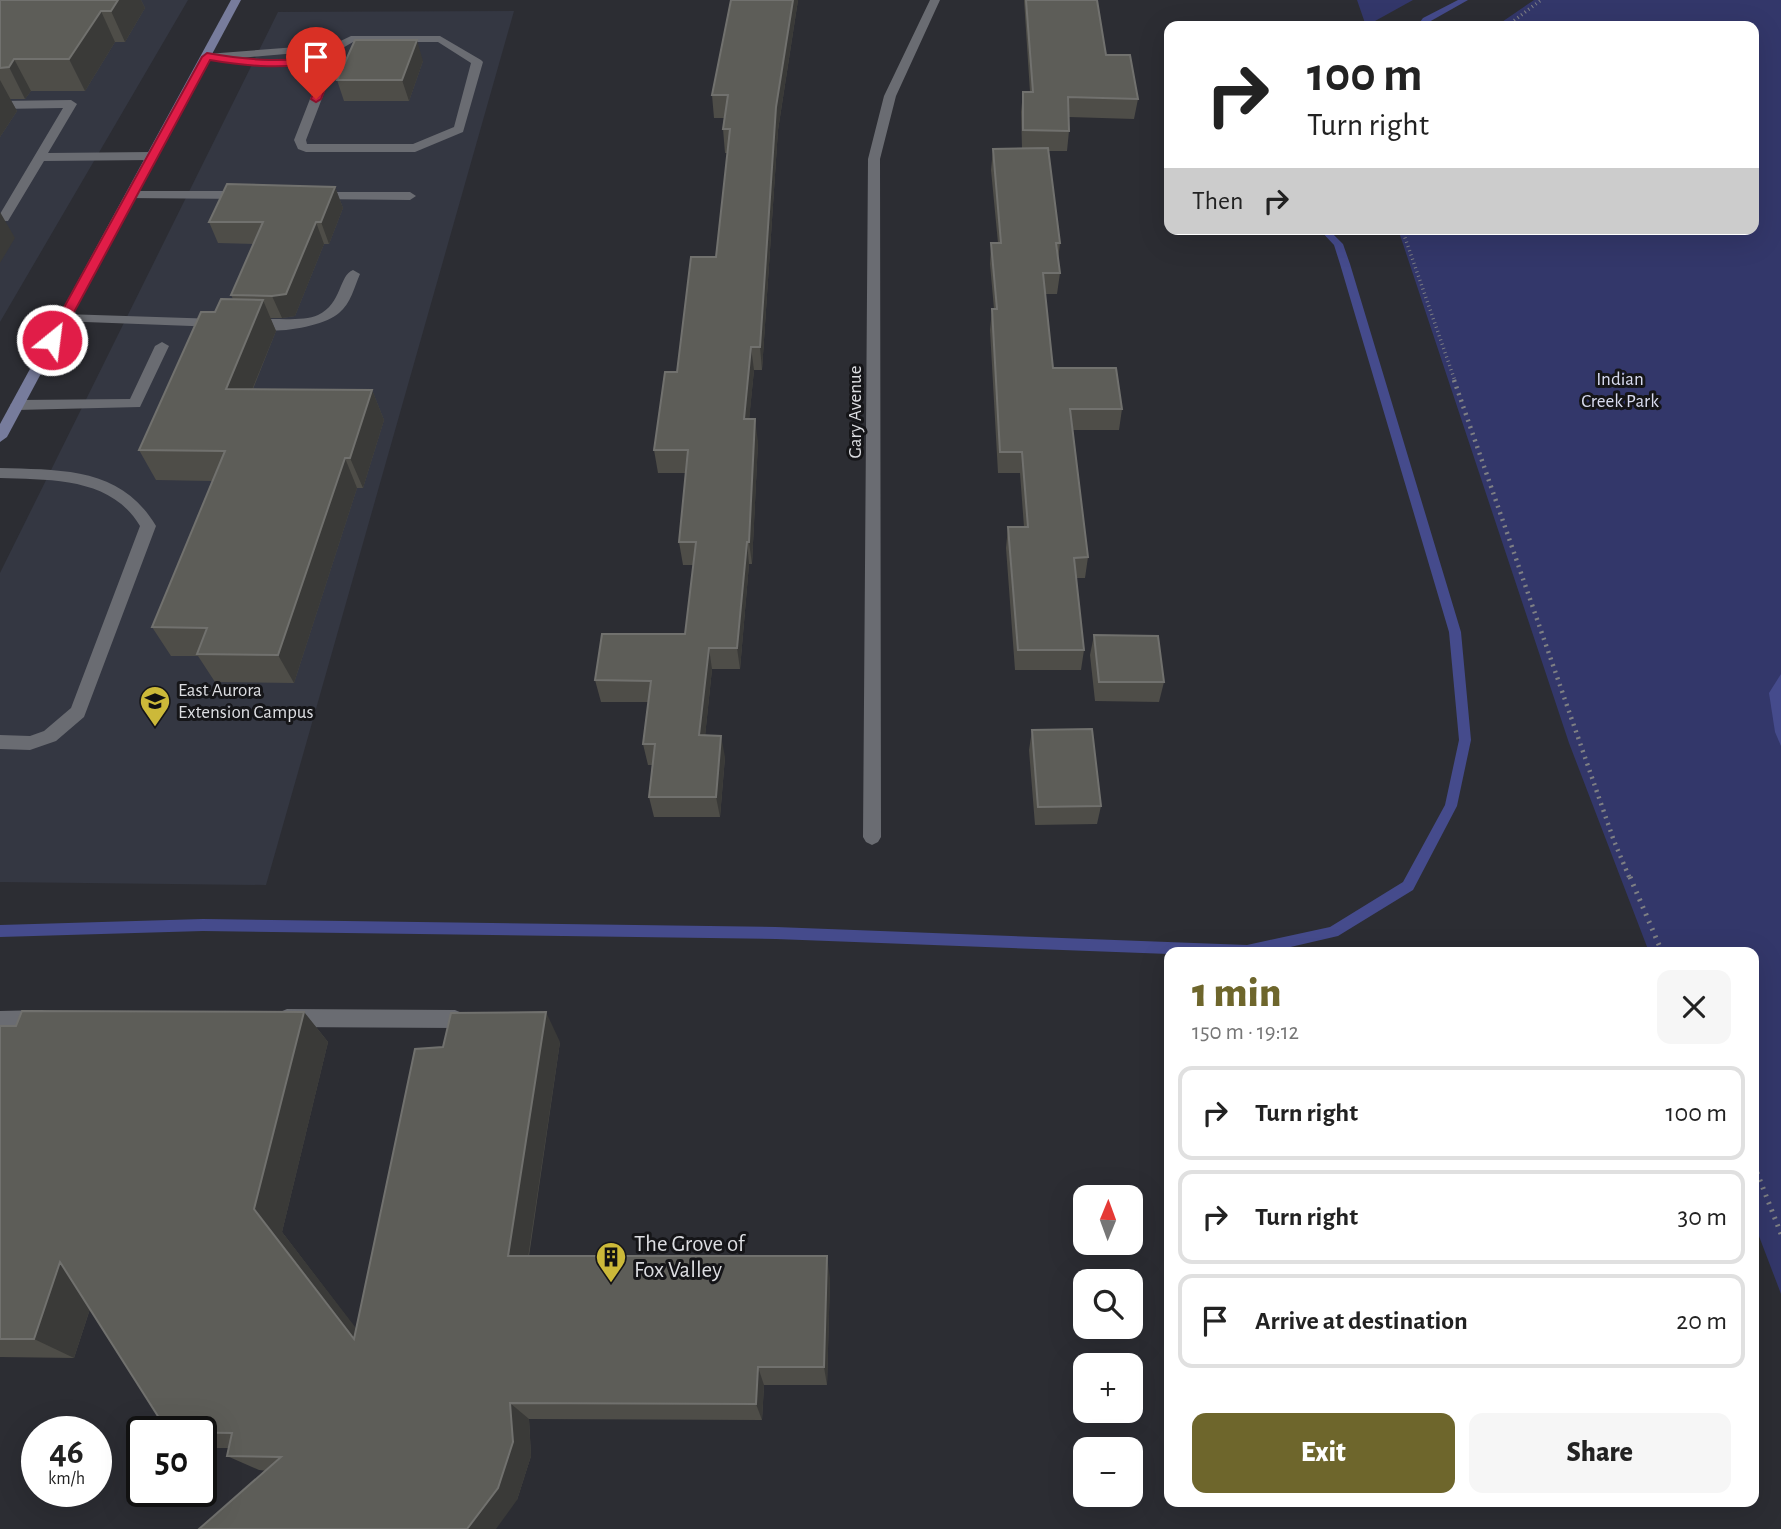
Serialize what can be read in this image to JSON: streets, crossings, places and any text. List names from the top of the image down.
{
  "streets": {
    "street": ["Gary Avenue"]
  },
  "parks": ["Indian Creek Park"],
  "places": {
    "school or university": ["East Aurora Extension Campus"],
    "building": ["The Grove of Fox Valley"]
  },
  "north": "top",
  "page": {
    "turn": ["100 m", "Turn right"],
    "then": "Then",
    "heading": ["1 min", "150 m · 19:12"],
    "list": [
      {
        "name": "Turn right",
        "value": "100 m"
      },
      {
        "name": "Turn right",
        "value": "30 m"
      },
      {
        "name": "Arrive at destination",
        "value": "20 m"
      }
    ],
    "map_buttons": ["+", "−"],
    "buttons": ["Exit", "Share"],
    "speed": "46 km/h",
    "limit": "50"
  }
}
